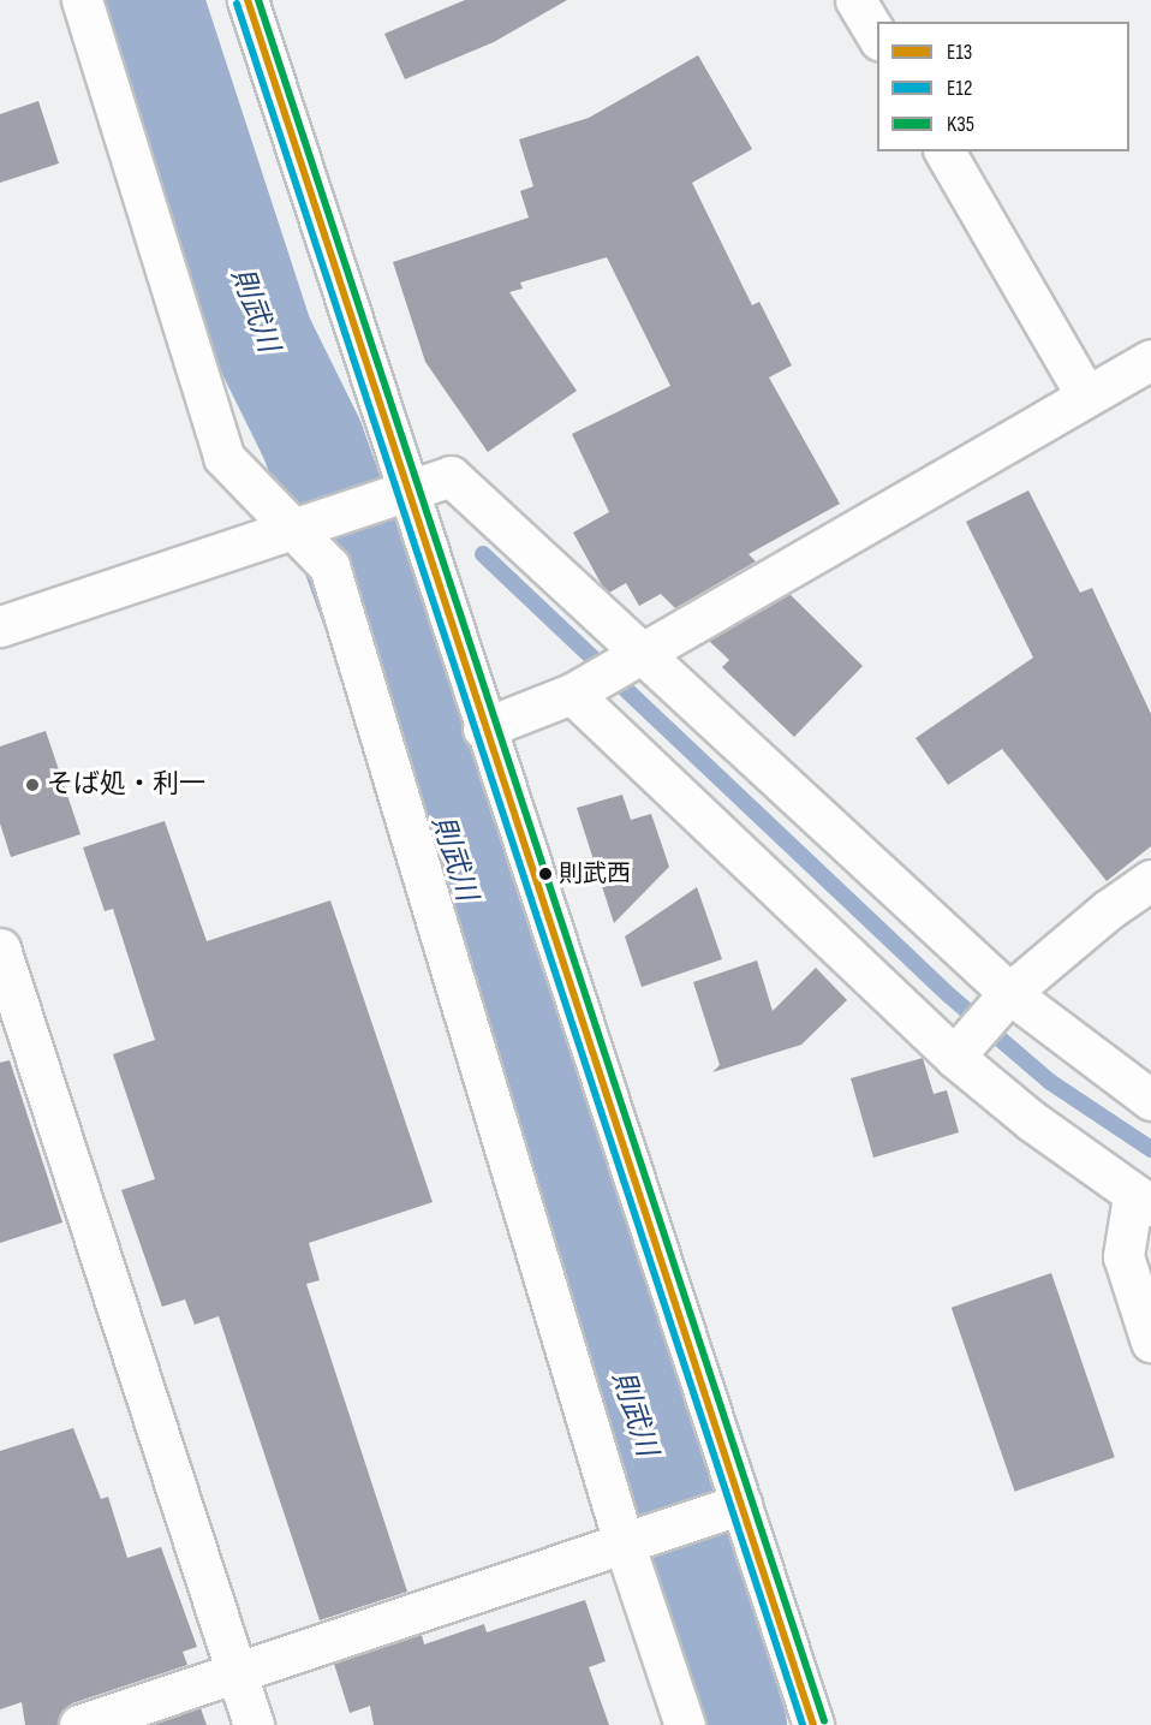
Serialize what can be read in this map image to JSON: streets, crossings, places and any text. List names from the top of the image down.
{
  "water": ["則武川"],
  "places": ["そば処・利一", "則武西"],
  "lines": ["transit line E13", "transit line K35", "transit line E12"],
  "legend": ["E13", "E12", "K35"]
}
